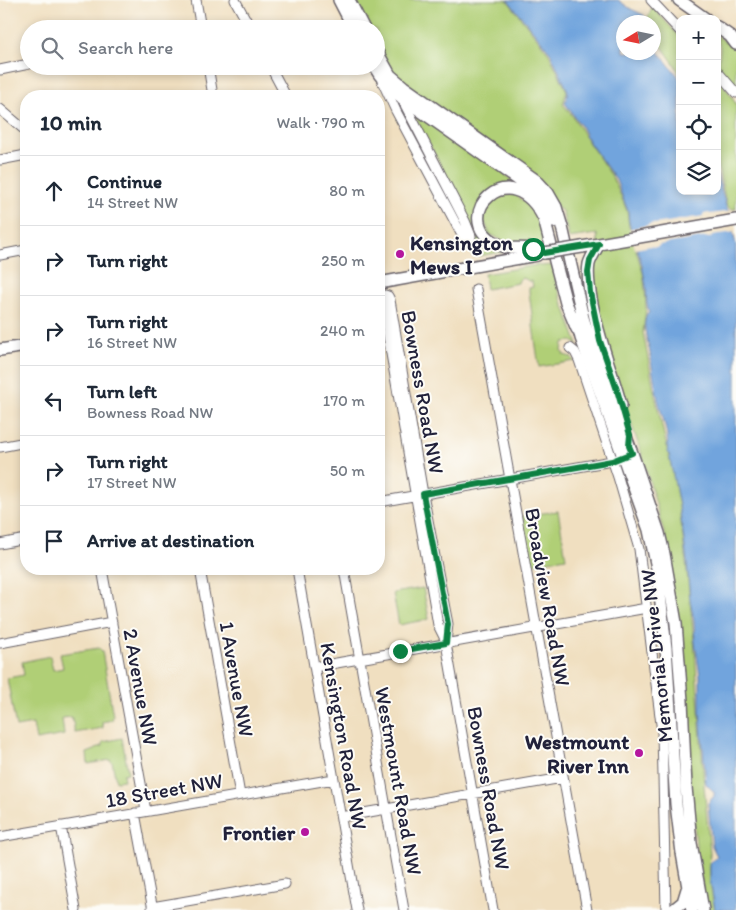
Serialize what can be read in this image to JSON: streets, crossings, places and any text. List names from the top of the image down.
{
  "streets": {
    "main road": ["Memorial Drive NW"],
    "street": [
      "Bowness Road NW",
      "Broadview Road NW",
      "1 Avenue NW",
      "2 Avenue NW",
      "Kensington Road NW",
      "Westmount Road NW",
      "18 Street NW"
    ]
  },
  "crossings": [
    ["1 Avenue NW", "18 Street NW"],
    ["2 Avenue NW", "18 Street NW"],
    ["Kensington Road NW", "18 Street NW"]
  ],
  "places": ["Kensington Mews I", "Westmount River Inn", "Frontier"],
  "north": "left",
  "page": {
    "map_buttons": ["+", "−"],
    "search": "Search here",
    "heading": ["10 min", "Walk · 790 m"],
    "list": [
      ["Continue", "14 Street NW", "80 m"],
      ["Turn right", "250 m"],
      ["Turn right", "16 Street NW", "240 m"],
      ["Turn left", "Bowness Road NW", "170 m"],
      ["Turn right", "17 Street NW", "50 m"],
      "Arrive at destination"
    ]
  }
}
